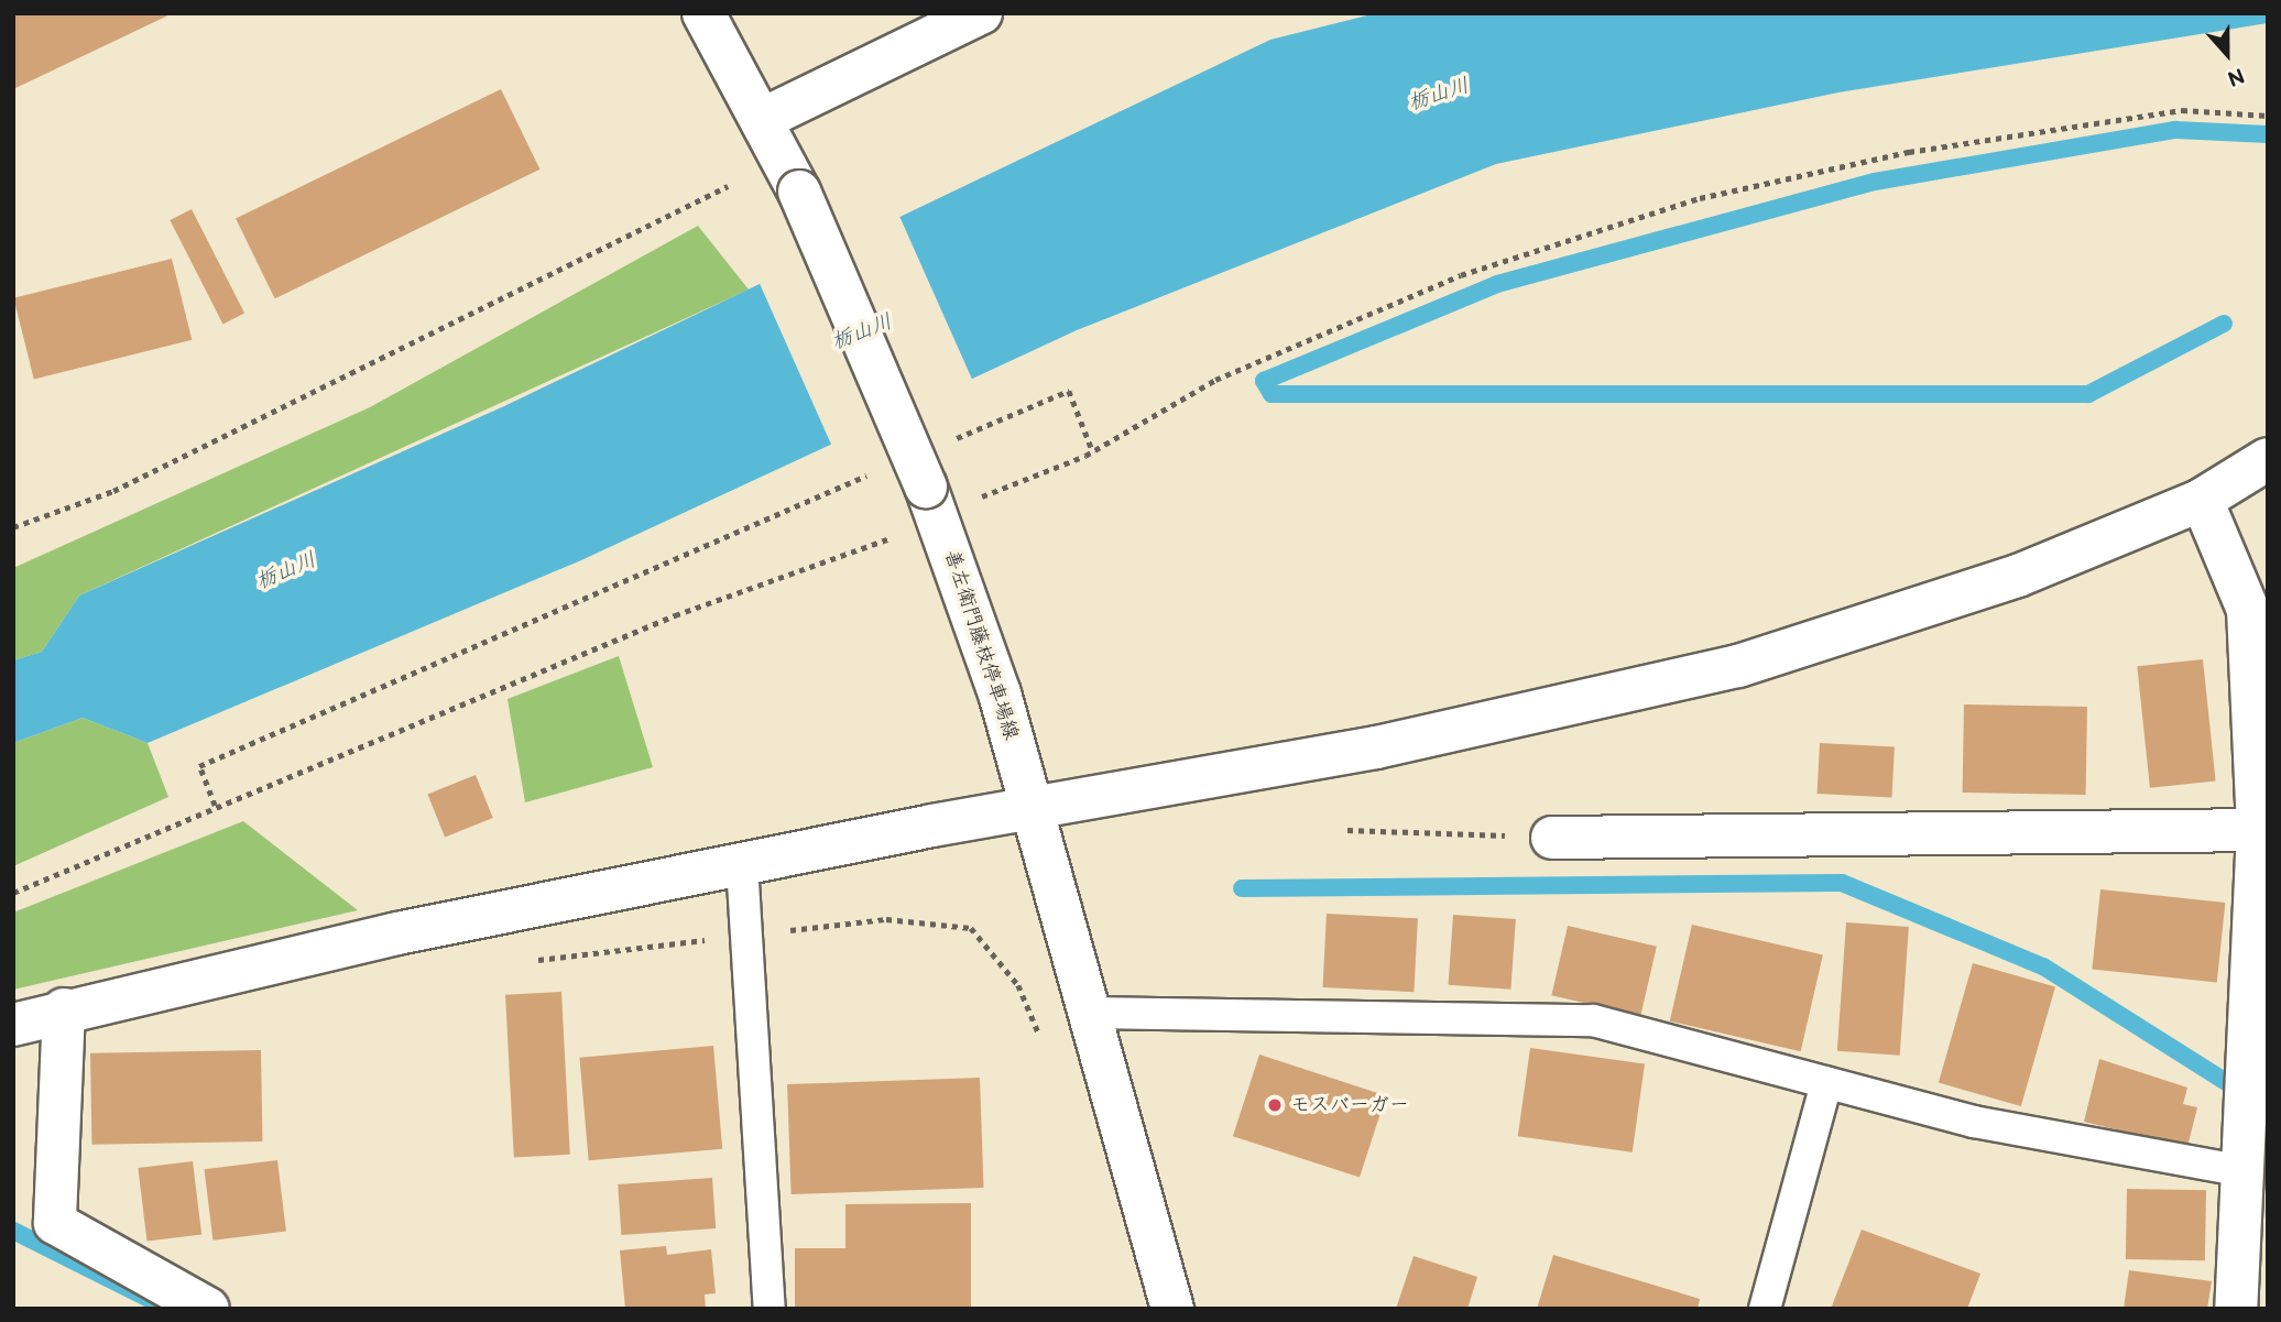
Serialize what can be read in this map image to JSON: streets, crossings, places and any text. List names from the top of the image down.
{
  "streets": {
    "street": ["善左衛門藤枝停車場線"]
  },
  "water": ["栃山川"],
  "places": ["モスバーガー"],
  "north": "bottom"
}
